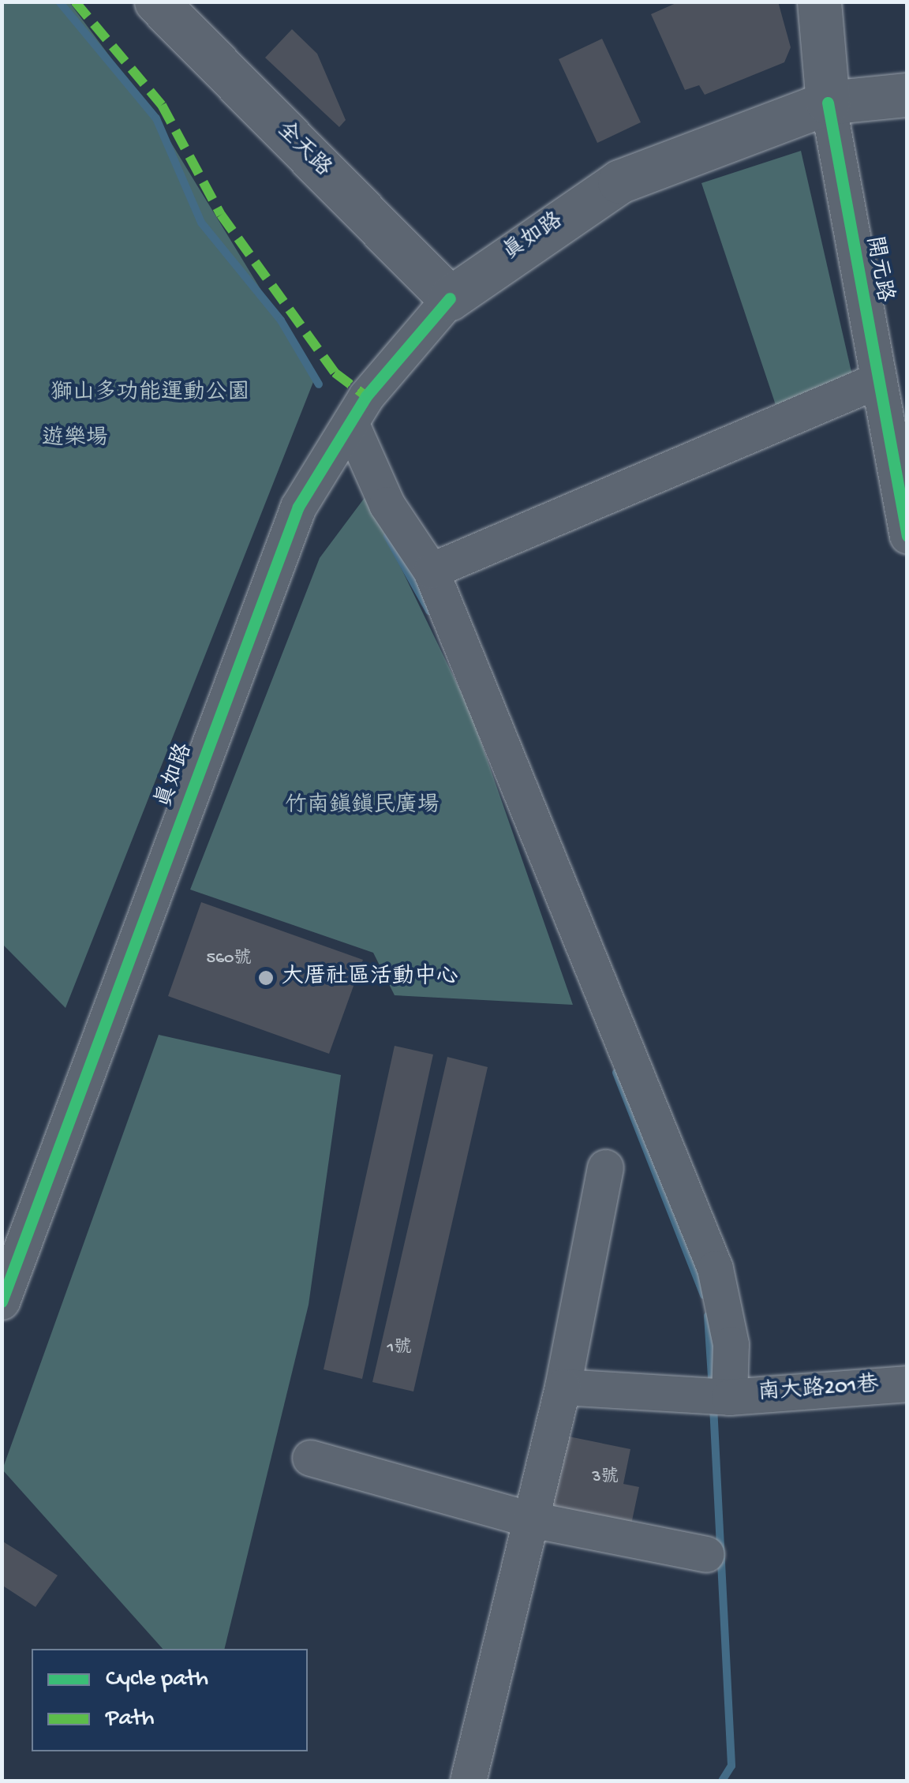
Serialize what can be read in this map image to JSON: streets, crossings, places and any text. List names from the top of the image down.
{
  "streets": {
    "main road": ["全天路", "真如路", "開元路"],
    "street": ["南大路201巷"]
  },
  "crossings": [
    ["全天路", "真如路"],
    ["真如路", "開元路"]
  ],
  "parks": ["獅山多功能運動公園", "遊樂場", "竹南鎮鎮民廣場"],
  "places": ["大厝社區活動中心"],
  "house_numbers": ["560號", "1號", "3號"],
  "legend": ["Cycle path", "Path"]
}
